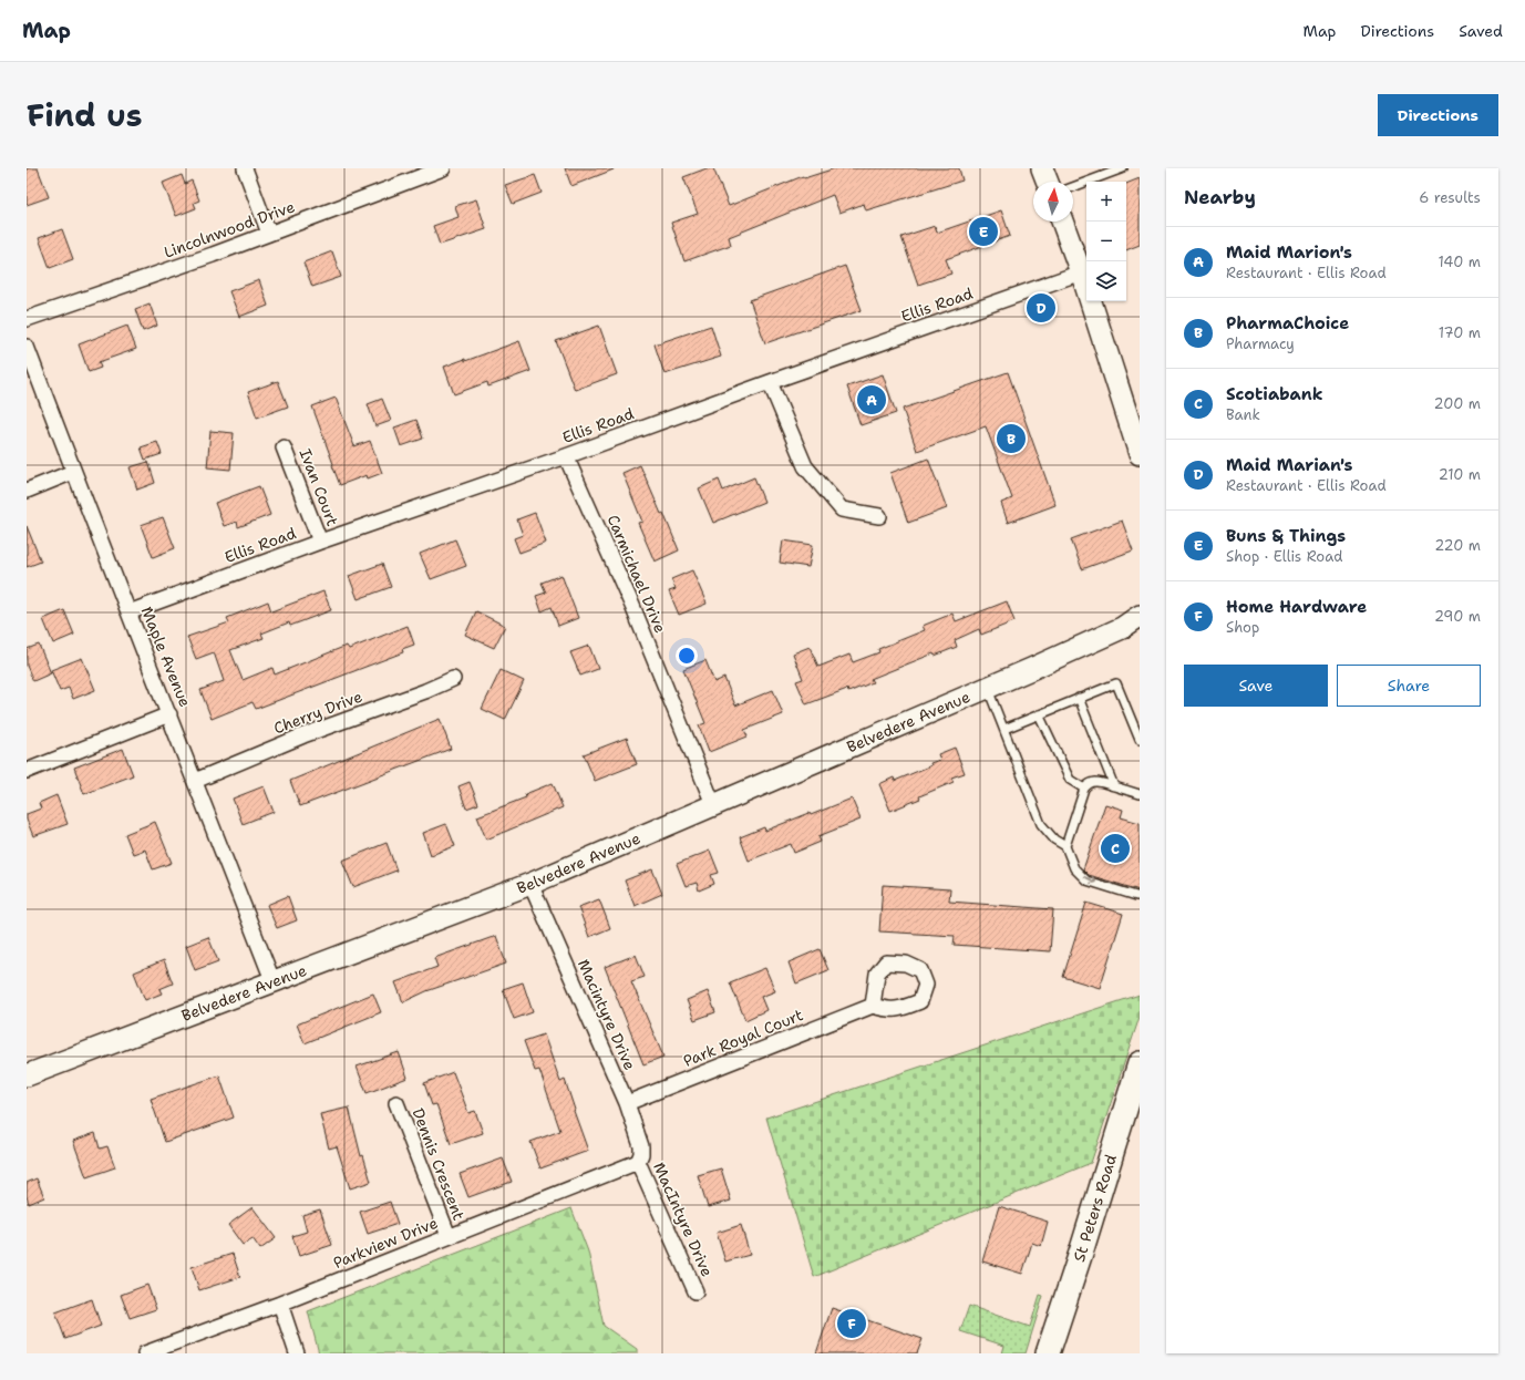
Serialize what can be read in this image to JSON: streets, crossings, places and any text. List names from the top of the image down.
{
  "streets": {
    "main road": ["Belvedere Avenue", "St Peters Road"],
    "street": [
      "Lincolnwood Drive",
      "Ellis Road",
      "Ivan Court",
      "Carmichael Drive",
      "Maple Avenue",
      "Cherry Drive",
      "Macintyre Drive",
      "Park Royal Court",
      "Dennis Crescent",
      "MacIntyre Drive",
      "Parkview Drive"
    ]
  },
  "crossings": [
    ["Ellis Road", "Ivan Court"],
    ["Ellis Road", "Carmichael Drive"],
    ["Ellis Road", "Maple Avenue"],
    ["Carmichael Drive", "Belvedere Avenue"],
    ["Maple Avenue", "Cherry Drive"],
    ["Maple Avenue", "Belvedere Avenue"],
    ["Belvedere Avenue", "Macintyre Drive"],
    ["Macintyre Drive", "Park Royal Court"],
    ["Macintyre Drive", "MacIntyre Drive"],
    ["Macintyre Drive", "Parkview Drive"],
    ["Dennis Crescent", "Parkview Drive"],
    ["MacIntyre Drive", "Parkview Drive"]
  ],
  "north": "top",
  "page": {
    "header": "Map",
    "nav": ["Map", "Directions", "Saved"],
    "title": "Find us",
    "buttons": [
      "Directions",
      ["Save", "Share"]
    ],
    "heading": ["Nearby", "6 results"],
    "map_buttons": ["+", "−"],
    "pins": [
      "E",
      "D",
      "A",
      "B",
      "C",
      "F"
    ],
    "list": [
      {
        "mark": "A",
        "name": "Maid Marion's",
        "note": "Restaurant · Ellis Road",
        "value": "140 m"
      },
      {
        "mark": "B",
        "name": "PharmaChoice",
        "note": "Pharmacy",
        "value": "170 m"
      },
      {
        "mark": "C",
        "name": "Scotiabank",
        "note": "Bank",
        "value": "200 m"
      },
      {
        "mark": "D",
        "name": "Maid Marian's",
        "note": "Restaurant · Ellis Road",
        "value": "210 m"
      },
      {
        "mark": "E",
        "name": "Buns & Things",
        "note": "Shop · Ellis Road",
        "value": "220 m"
      },
      {
        "mark": "F",
        "name": "Home Hardware",
        "note": "Shop",
        "value": "290 m"
      }
    ]
  }
}
